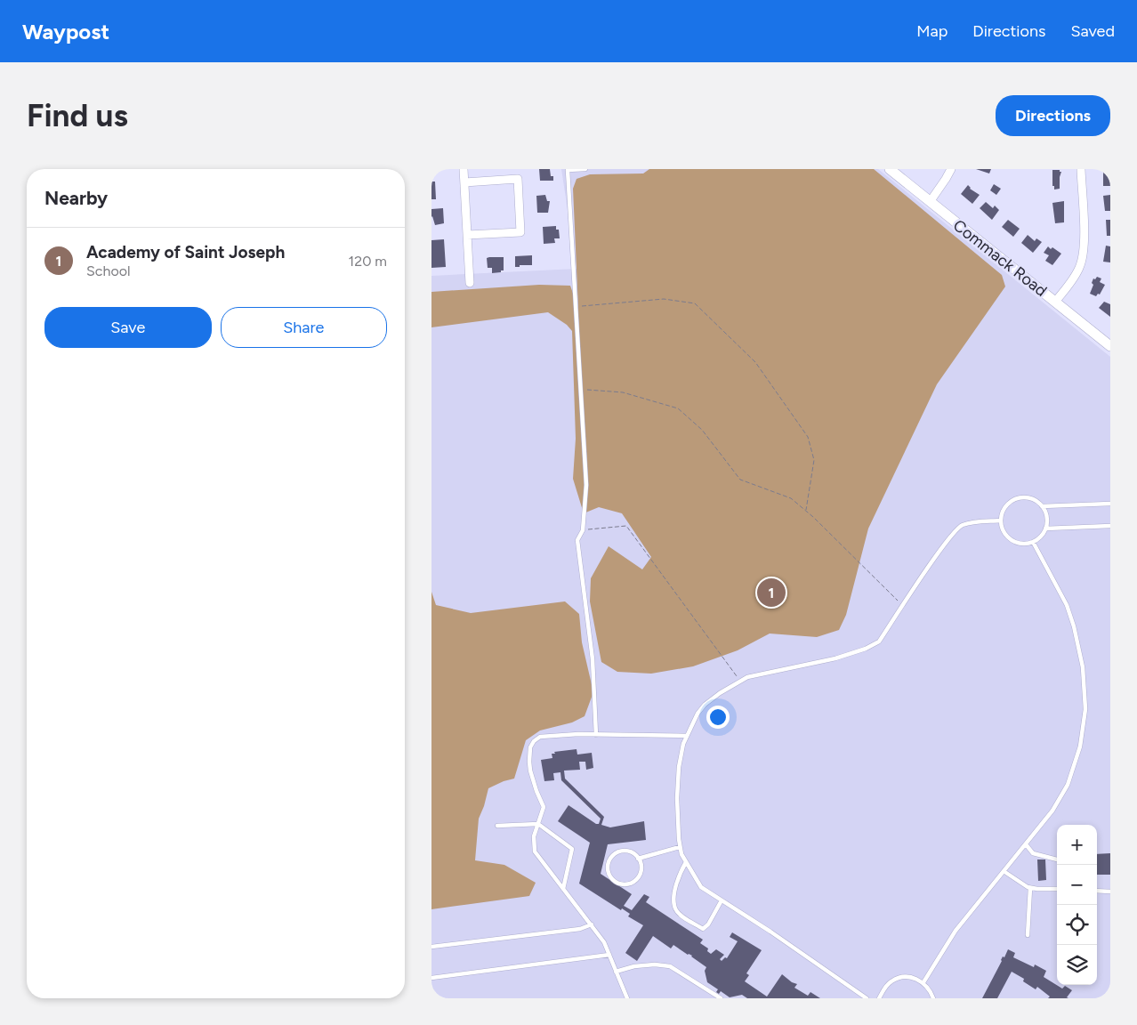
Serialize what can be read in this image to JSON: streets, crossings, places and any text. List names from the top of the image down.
{
  "streets": {
    "street": ["Commack Road"]
  },
  "page": {
    "header": "Waypost",
    "nav": ["Map", "Directions", "Saved"],
    "buttons": [
      "Directions",
      ["Save", "Share"]
    ],
    "title": "Find us",
    "heading": "Nearby",
    "list": [
      {
        "mark": "1",
        "name": "Academy of Saint Joseph",
        "note": "School",
        "value": "120 m"
      }
    ],
    "pins": "1",
    "map_buttons": ["+", "−"]
  }
}
